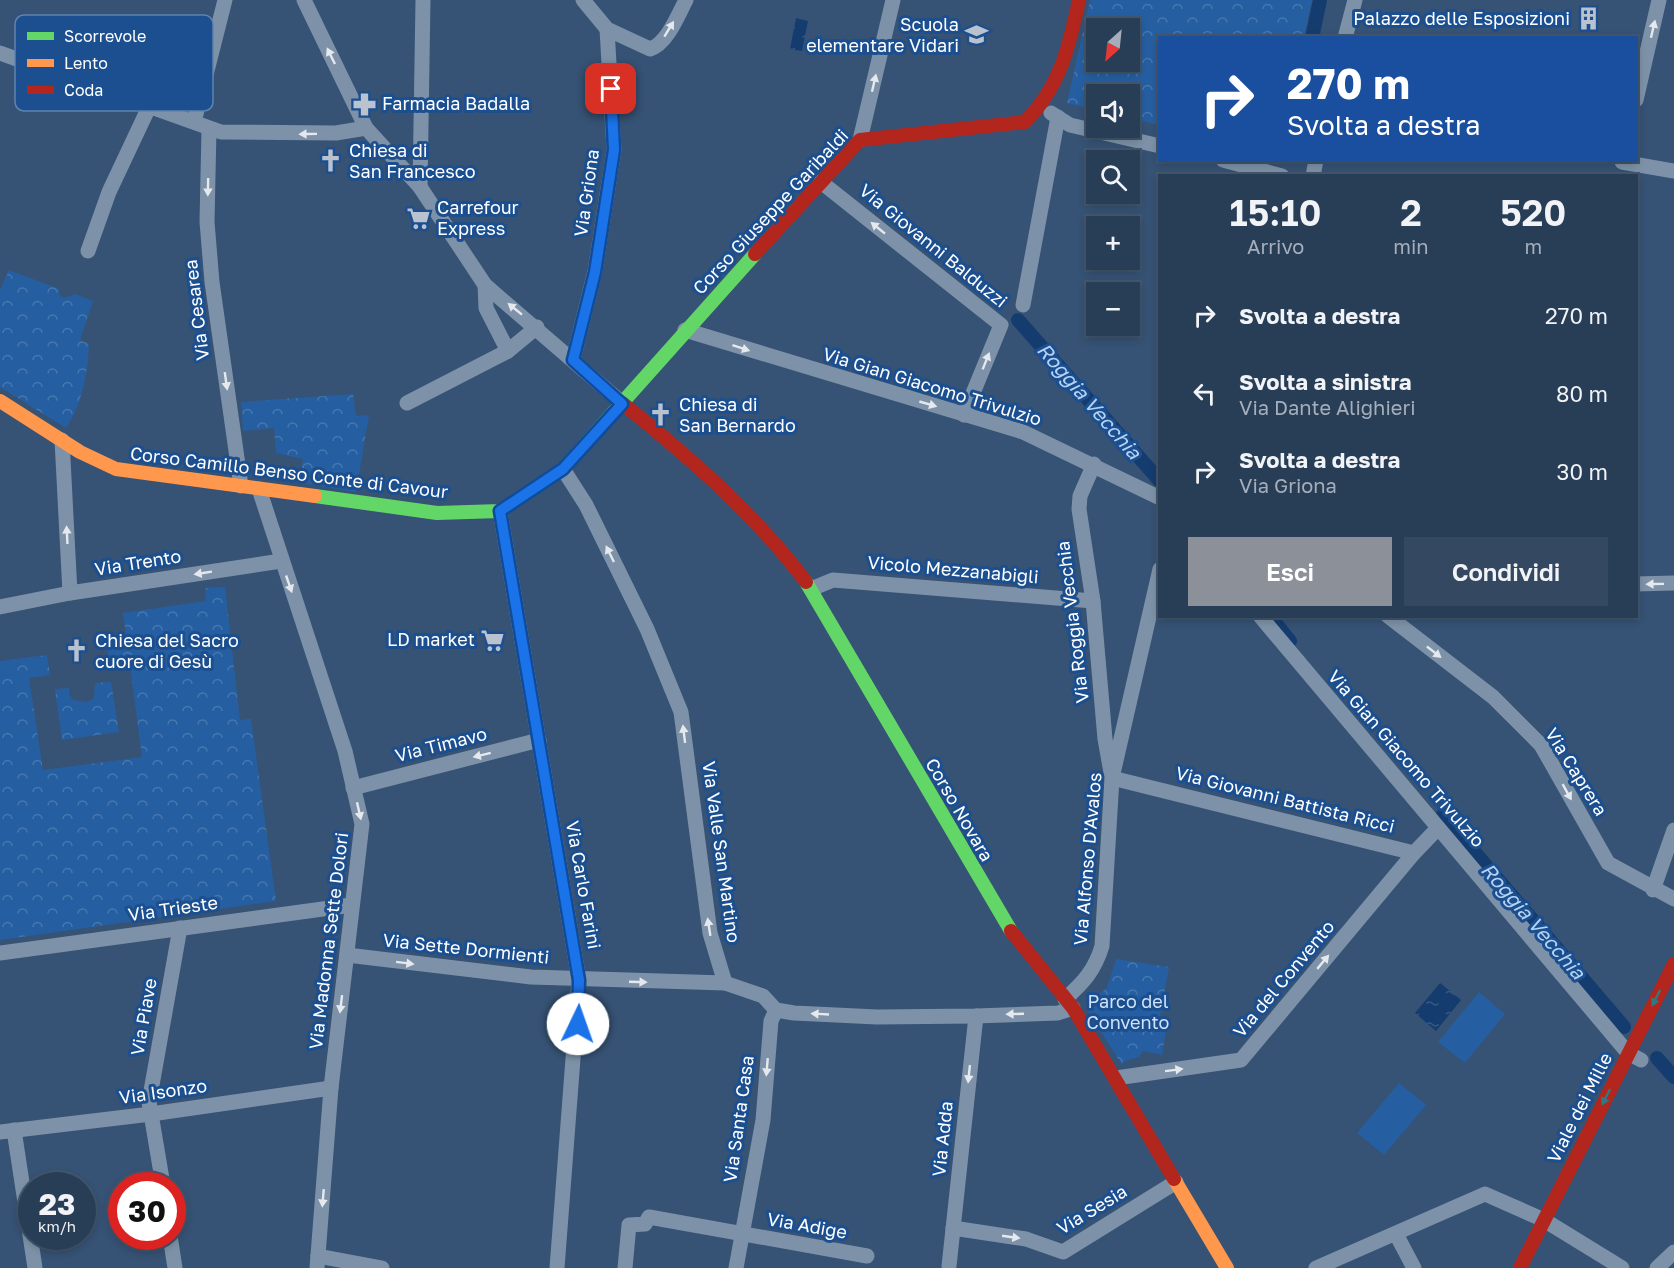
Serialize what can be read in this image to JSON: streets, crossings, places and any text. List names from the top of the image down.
{
  "streets": {
    "street": [
      "Via Griona",
      "Corso Giuseppe Garibaldi",
      "Via Giovanni Balduzzi",
      "Via Cesarea",
      "Via Gian Giacomo Trivulzio",
      "Corso Camillo Benso Conte di Cavour",
      "Via Trento",
      "Vicolo Mezzanabigli",
      "Via Roggia Vecchia",
      "Via Timavo",
      "Via Caprera",
      "Via Giovanni Battista Ricci",
      "Corso Novara",
      "Via Valle San Martino",
      "Via Alfonso D'Avalos",
      "Via Carlo Farini",
      "Via Trieste",
      "Via Madonna Sette Dolori",
      "Via Sette Dormienti",
      "Via del Convento",
      "Via Piave",
      "Via Isonzo",
      "Viale dei Mille",
      "Via Santa Casa",
      "Via Adda",
      "Via Sesia",
      "Via Adige"
    ]
  },
  "crossings": [
    ["Corso Giuseppe Garibaldi", "Via Giovanni Balduzzi"],
    ["Corso Giuseppe Garibaldi", "Via Gian Giacomo Trivulzio"],
    ["Corso Giuseppe Garibaldi", "Corso Novara"],
    ["Via Giovanni Balduzzi", "Via Gian Giacomo Trivulzio"],
    ["Via Cesarea", "Corso Camillo Benso Conte di Cavour"],
    ["Via Gian Giacomo Trivulzio", "Via Roggia Vecchia"],
    ["Via Gian Giacomo Trivulzio", "Viale dei Mille"],
    ["Corso Camillo Benso Conte di Cavour", "Via Carlo Farini"],
    ["Corso Camillo Benso Conte di Cavour", "Via Madonna Sette Dolori"],
    ["Via Trento", "Via Madonna Sette Dolori"],
    ["Vicolo Mezzanabigli", "Via Roggia Vecchia"],
    ["Vicolo Mezzanabigli", "Corso Novara"],
    ["Via Roggia Vecchia", "Via Giovanni Battista Ricci"],
    ["Via Roggia Vecchia", "Via Alfonso D'Avalos"],
    ["Via Timavo", "Via Carlo Farini"],
    ["Via Timavo", "Via Madonna Sette Dolori"],
    ["Via Giovanni Battista Ricci", "Via Alfonso D'Avalos"],
    ["Via Giovanni Battista Ricci", "Via del Convento"],
    ["Corso Novara", "Via Alfonso D'Avalos"],
    ["Corso Novara", "Via del Convento"],
    ["Corso Novara", "Via Sesia"],
    ["Via Valle San Martino", "Via Sette Dormienti"],
    ["Via Carlo Farini", "Via Sette Dormienti"],
    ["Via Trieste", "Via Madonna Sette Dolori"],
    ["Via Trieste", "Via Piave"],
    ["Via Madonna Sette Dolori", "Via Sette Dormienti"],
    ["Via Madonna Sette Dolori", "Via Isonzo"],
    ["Via Piave", "Via Isonzo"],
    ["Via Santa Casa", "Via Adige"],
    ["Via Adda", "Via Sesia"]
  ],
  "one_way": [
    "Via Giovanni Balduzzi",
    "Via Cesarea",
    "Via Trento",
    "Via Timavo",
    "Via Caprera",
    "Via Valle San Martino",
    "Via Madonna Sette Dolori",
    "Via Sette Dormienti",
    "Via del Convento",
    "Via Santa Casa",
    "Via Adda",
    "Via Sesia"
  ],
  "water": ["Roggia Vecchia"],
  "parks": ["Parco del Convento"],
  "places": {
    "building": ["Palazzo delle Esposizioni"],
    "school or university": ["Scuola elementare Vidari"],
    "pharmacy": ["Farmacia Badalla"],
    "church": ["Chiesa di San Francesco", "Chiesa di San Bernardo", "Chiesa del Sacro cuore di Gesù"],
    "supermarket": ["Carrefour Express", "LD market"]
  },
  "legend": ["Scorrevole", "Lento", "Coda"],
  "north": "bottom left",
  "page": {
    "map_buttons": ["+", "−"],
    "turn": ["270 m", "Svolta a destra"],
    "eta": [
      "15:10",
      "Arrivo",
      "2",
      "min",
      "520",
      "m"
    ],
    "list": [
      {
        "name": "Svolta a destra",
        "value": "270 m"
      },
      {
        "name": "Svolta a sinistra",
        "note": "Via Dante Alighieri",
        "value": "80 m"
      },
      {
        "name": "Svolta a destra",
        "note": "Via Griona",
        "value": "30 m"
      }
    ],
    "buttons": ["Esci", "Condividi"],
    "speed": "23 km/h",
    "limit": "30"
  }
}
